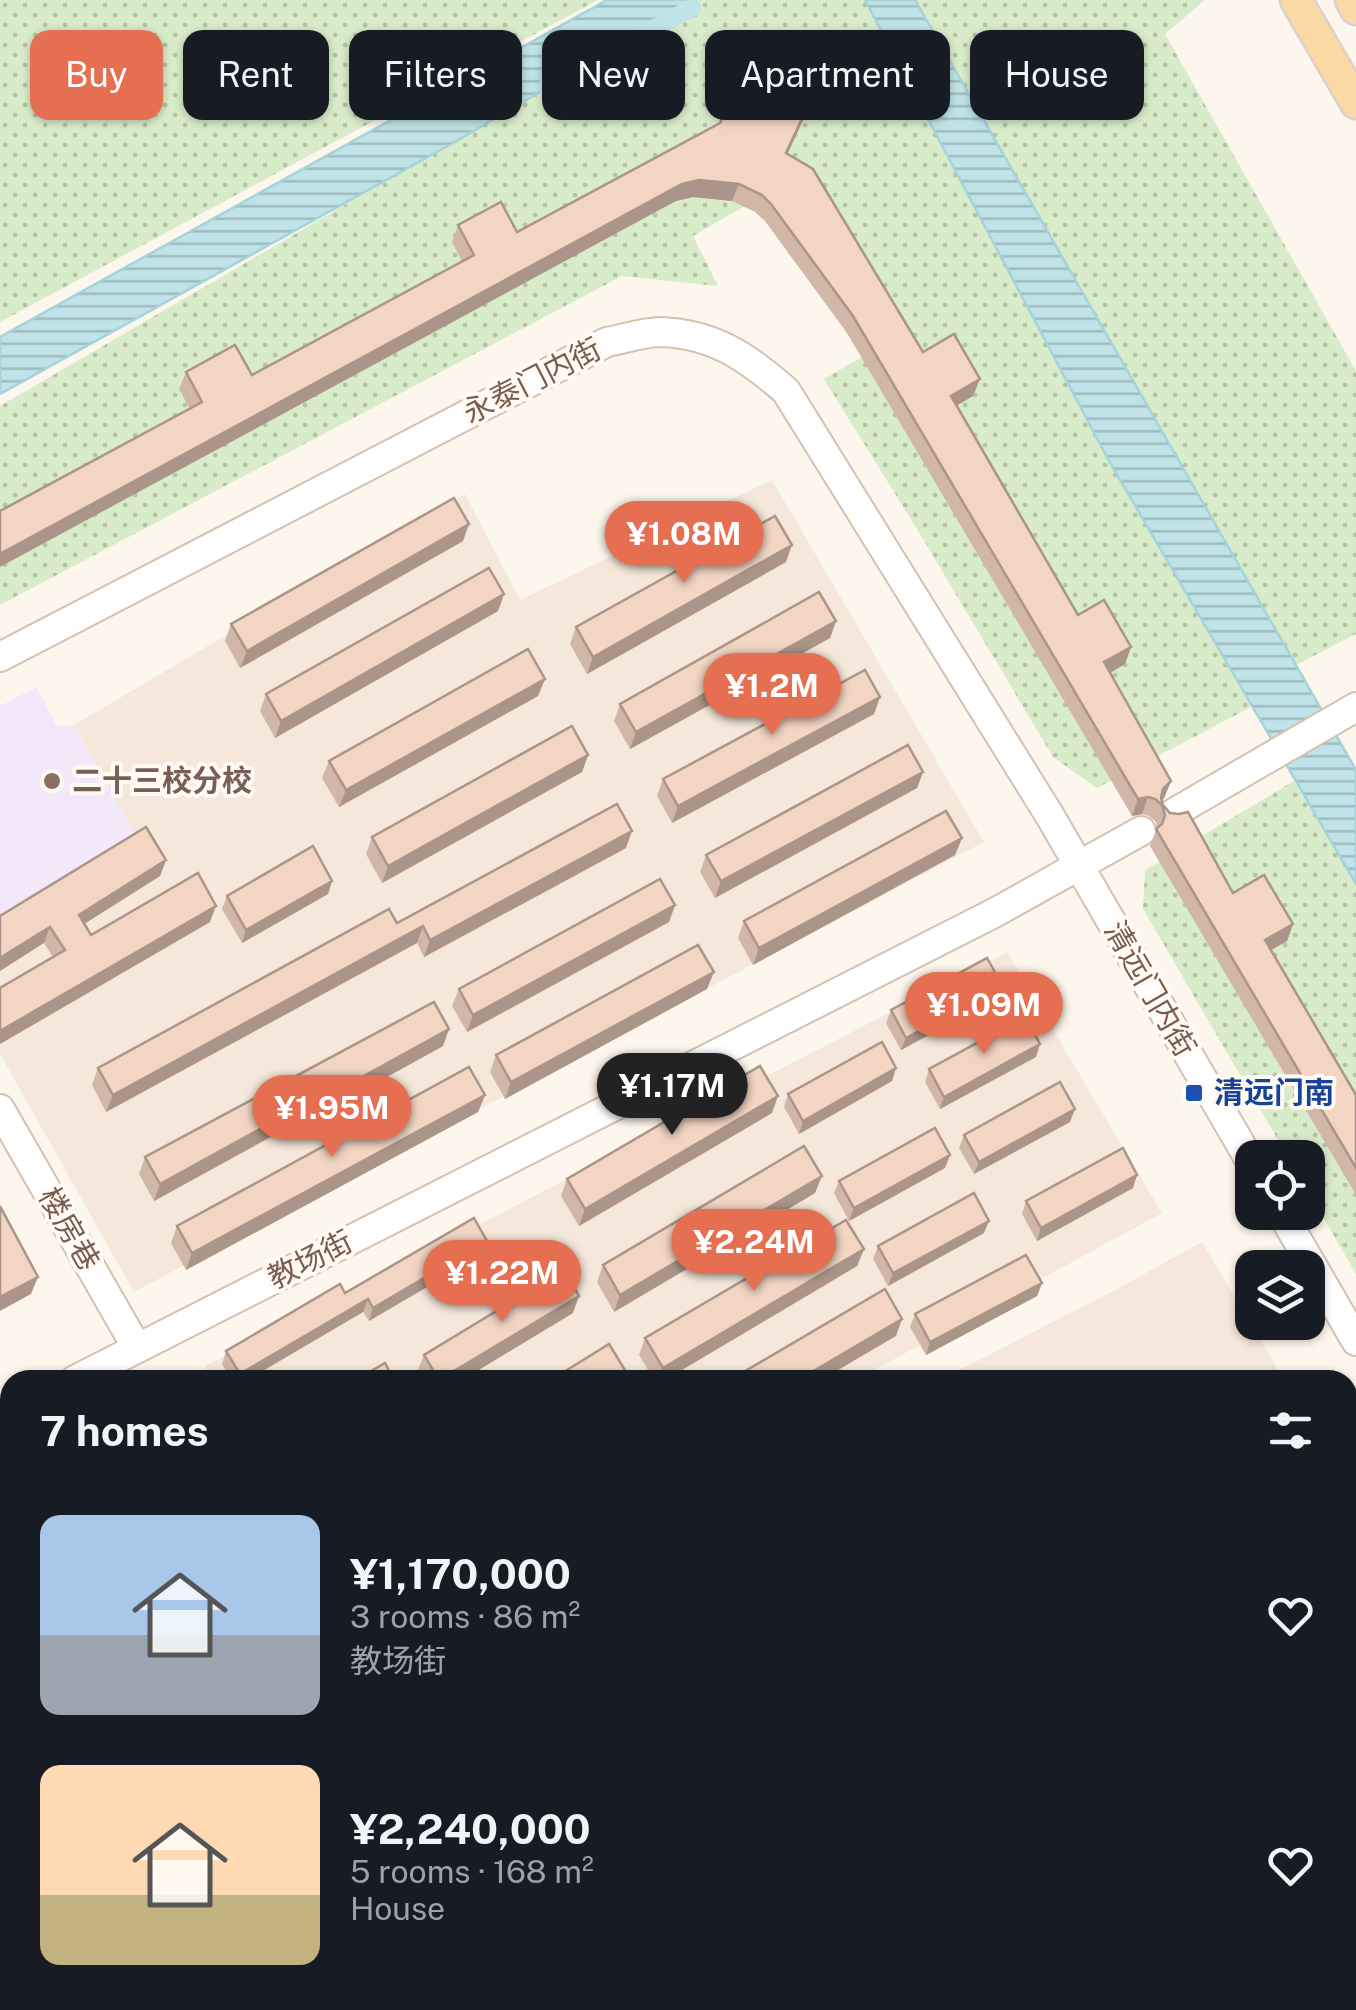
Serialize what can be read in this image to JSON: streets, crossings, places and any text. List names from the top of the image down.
{
  "streets": {
    "main road": [
      "永泰门内街",
      "清远门内街",
      "楼房巷",
      "教场街"
    ]
  },
  "crossings": [
    ["永泰门内街", "清远门内街"],
    ["永泰门内街", "教场街"],
    ["清远门内街", "教场街"],
    ["楼房巷", "教场街"]
  ],
  "places": {
    "other": ["二十三校分校"],
    "transit": ["清远门南"]
  },
  "page": {
    "chip": [
      "Buy",
      "Rent",
      "Filters",
      "New",
      "Apartment",
      "House"
    ],
    "price": [
      "¥1.08M",
      "¥1.2M",
      "¥1.09M",
      "¥1.17M",
      "¥1.95M",
      "¥2.24M",
      "¥1.22M"
    ],
    "heading": "7 homes",
    "list": [
      {
        "name": "¥1,170,000",
        "note": "3 rooms · 86 m² · 教场街"
      },
      {
        "name": "¥2,240,000",
        "note": "5 rooms · 168 m² · House"
      }
    ]
  }
}
